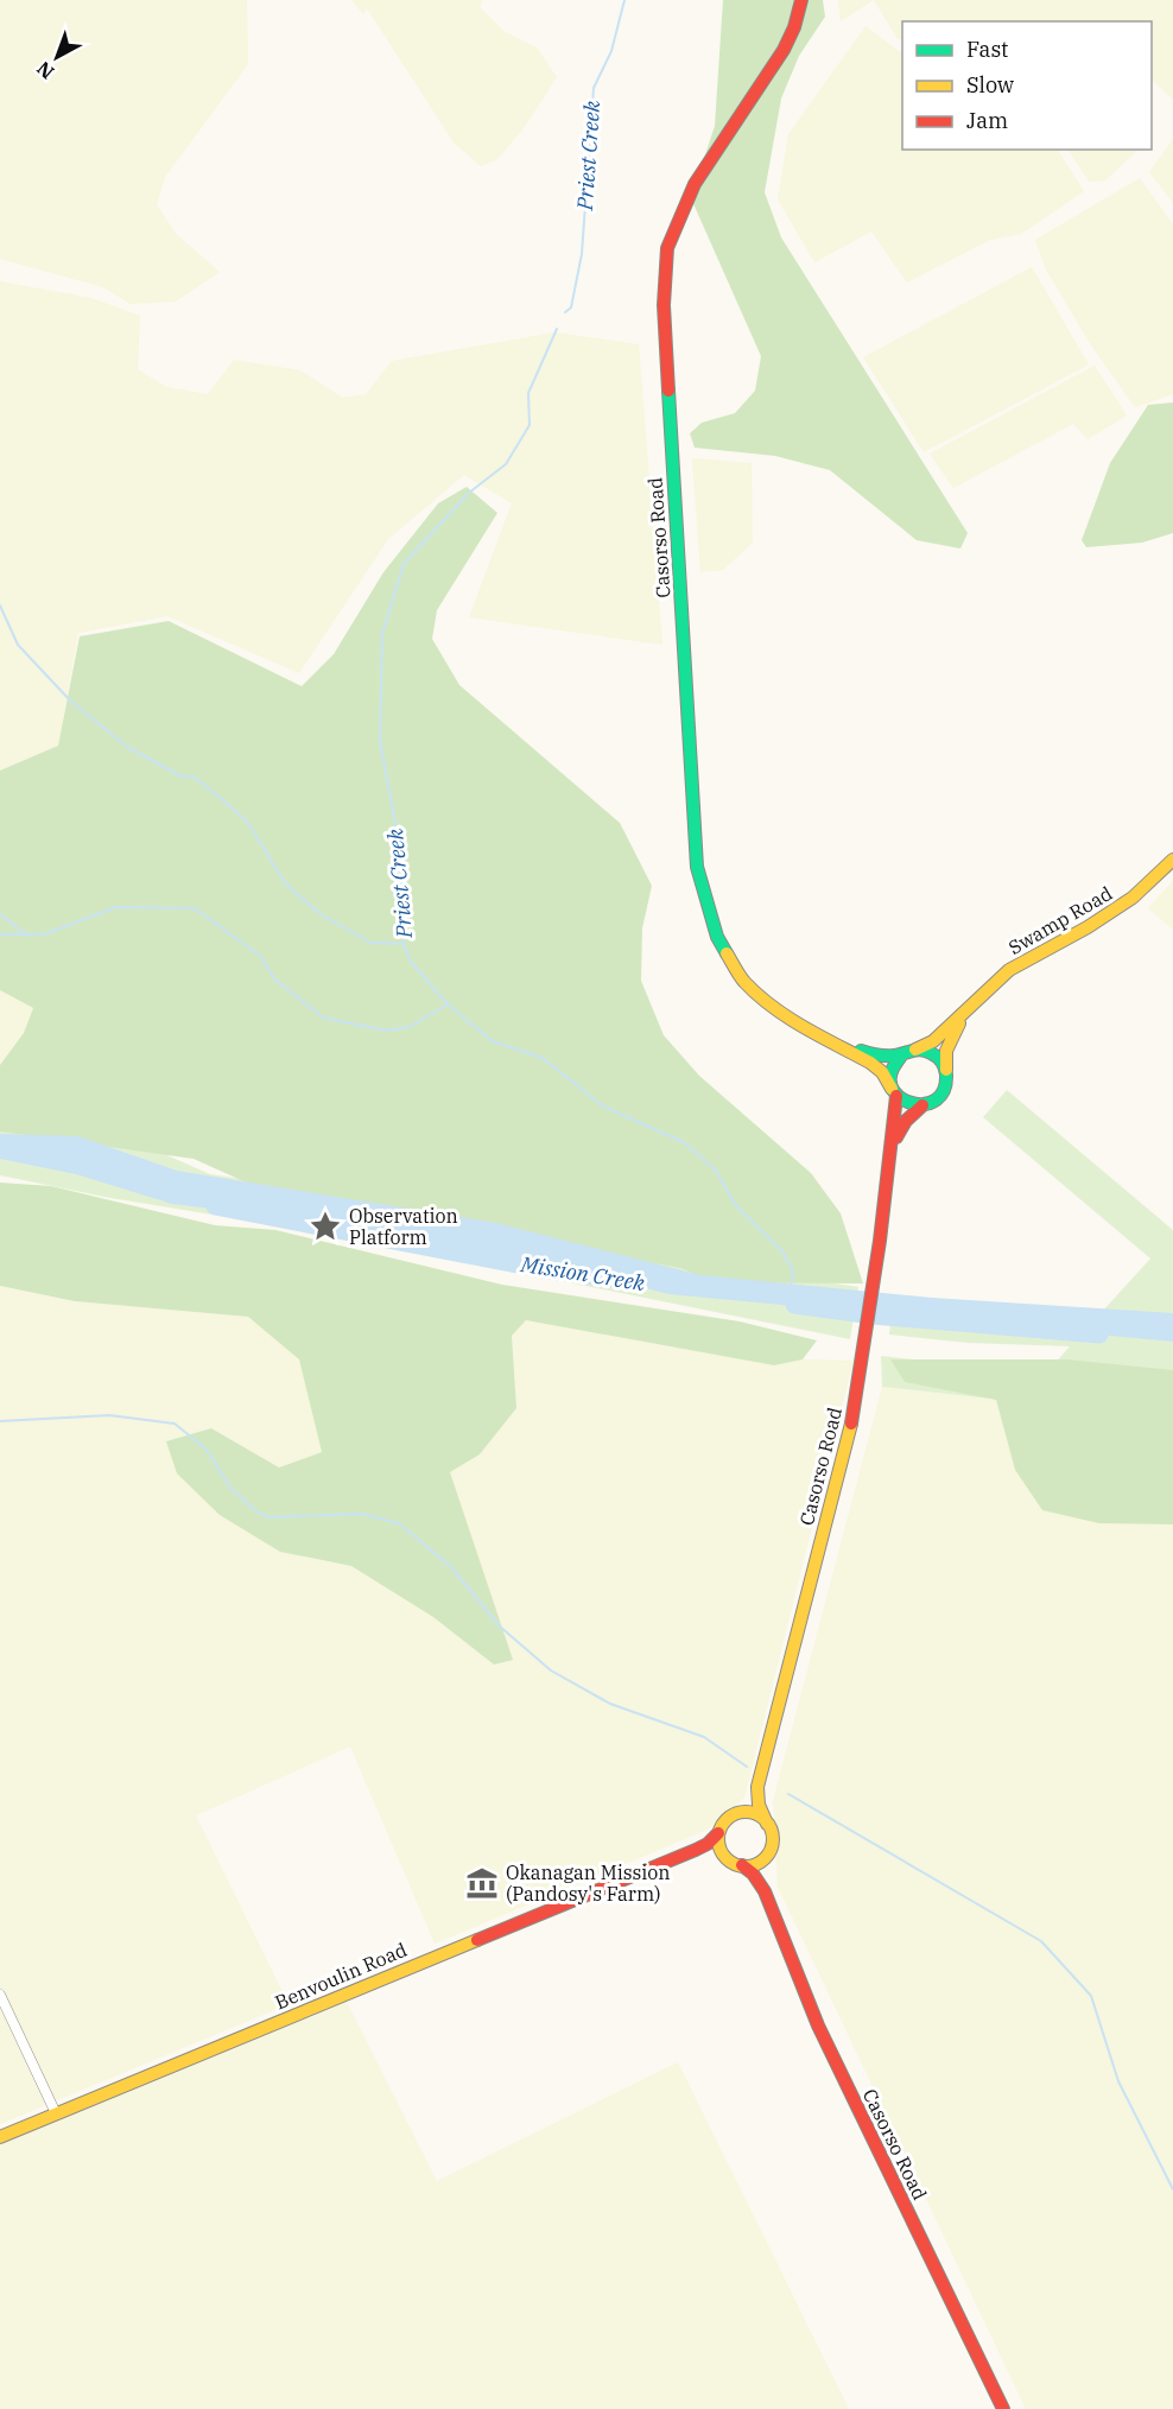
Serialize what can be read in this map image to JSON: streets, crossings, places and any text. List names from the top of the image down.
{
  "streets": {
    "main road": ["Casorso Road", "Swamp Road", "Benvoulin Road"]
  },
  "crossings": [
    ["Casorso Road", "Swamp Road"],
    ["Casorso Road", "Benvoulin Road"]
  ],
  "water": ["Priest Creek", "Mission Creek"],
  "places": {
    "place": ["Observation Platform"],
    "museum": ["Okanagan Mission (Pandosy's Farm)"]
  },
  "legend": ["Fast", "Slow", "Jam"],
  "north": "bottom left"
}
